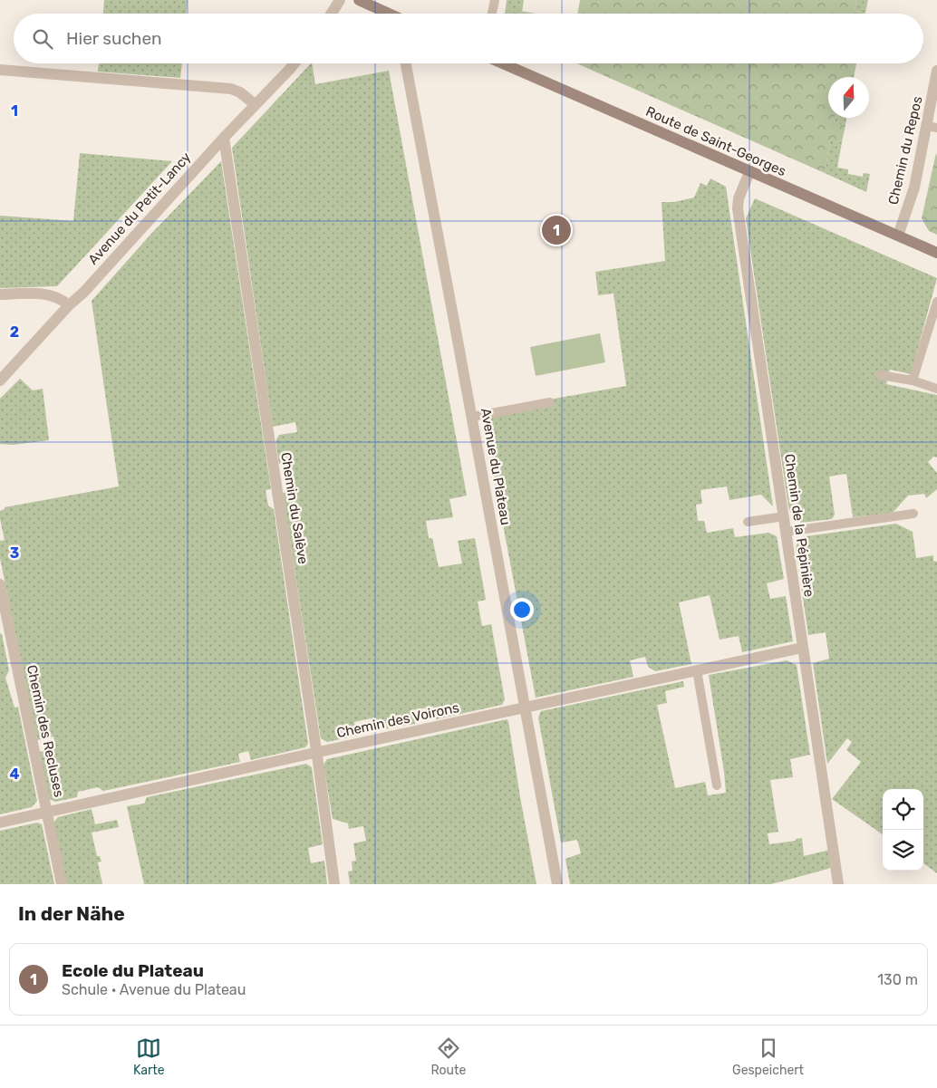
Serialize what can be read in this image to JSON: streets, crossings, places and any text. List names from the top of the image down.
{
  "streets": {
    "street": [
      "Route de Saint-Georges",
      "Chemin du Repos",
      "Avenue du Petit-Lancy",
      "Avenue du Plateau",
      "Chemin du Salève",
      "Chemin de la Pépinière",
      "Chemin des Voirons",
      "Chemin des Recluses"
    ]
  },
  "crossings": [
    ["Route de Saint-Georges", "Chemin du Repos"],
    ["Route de Saint-Georges", "Chemin de la Pépinière"],
    ["Avenue du Petit-Lancy", "Chemin du Salève"],
    ["Avenue du Plateau", "Chemin des Voirons"],
    ["Chemin du Salève", "Chemin des Voirons"],
    ["Chemin de la Pépinière", "Chemin des Voirons"],
    ["Chemin des Voirons", "Chemin des Recluses"]
  ],
  "north": "top",
  "page": {
    "search": "Hier suchen",
    "pins": "1",
    "heading": "In der Nähe",
    "list": [
      {
        "mark": "1",
        "name": "Ecole du Plateau",
        "note": "Schule · Avenue du Plateau",
        "value": "130 m"
      }
    ],
    "nav": ["Karte", "Route", "Gespeichert"]
  },
  "grid": {
    "rows": [
      "1",
      "2",
      "3",
      "4"
    ]
  }
}
